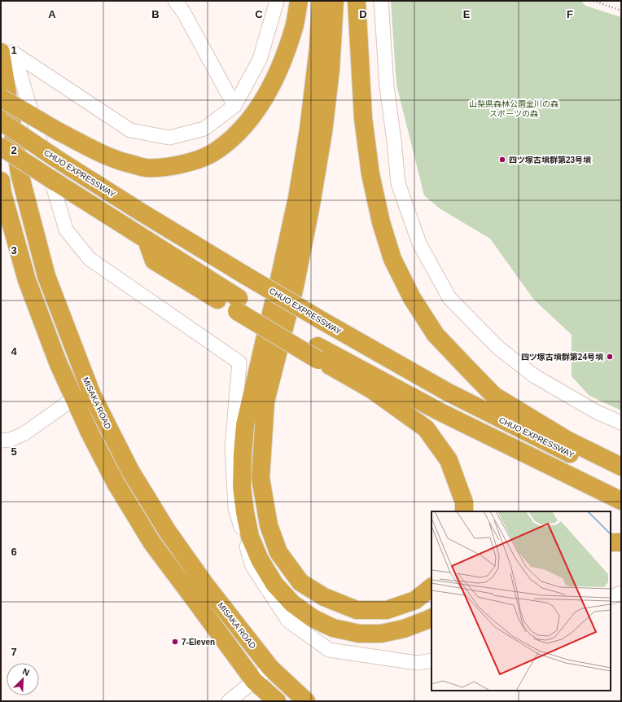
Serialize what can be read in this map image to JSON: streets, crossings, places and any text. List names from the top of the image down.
{
  "streets": {
    "highway": ["CHUO EXPRESSWAY", "MISAKA ROAD"]
  },
  "parks": ["山梨県森林公園金川の森 スポーツの森"],
  "places": ["四ツ塚古墳群第23号墳", "四ツ塚古墳群第24号墳", "7-Eleven"],
  "north": "top right",
  "grid": {
    "columns": [
      "A",
      "B",
      "C",
      "D",
      "E",
      "F"
    ],
    "rows": [
      "1",
      "2",
      "3",
      "4",
      "5",
      "6",
      "7"
    ]
  }
}
